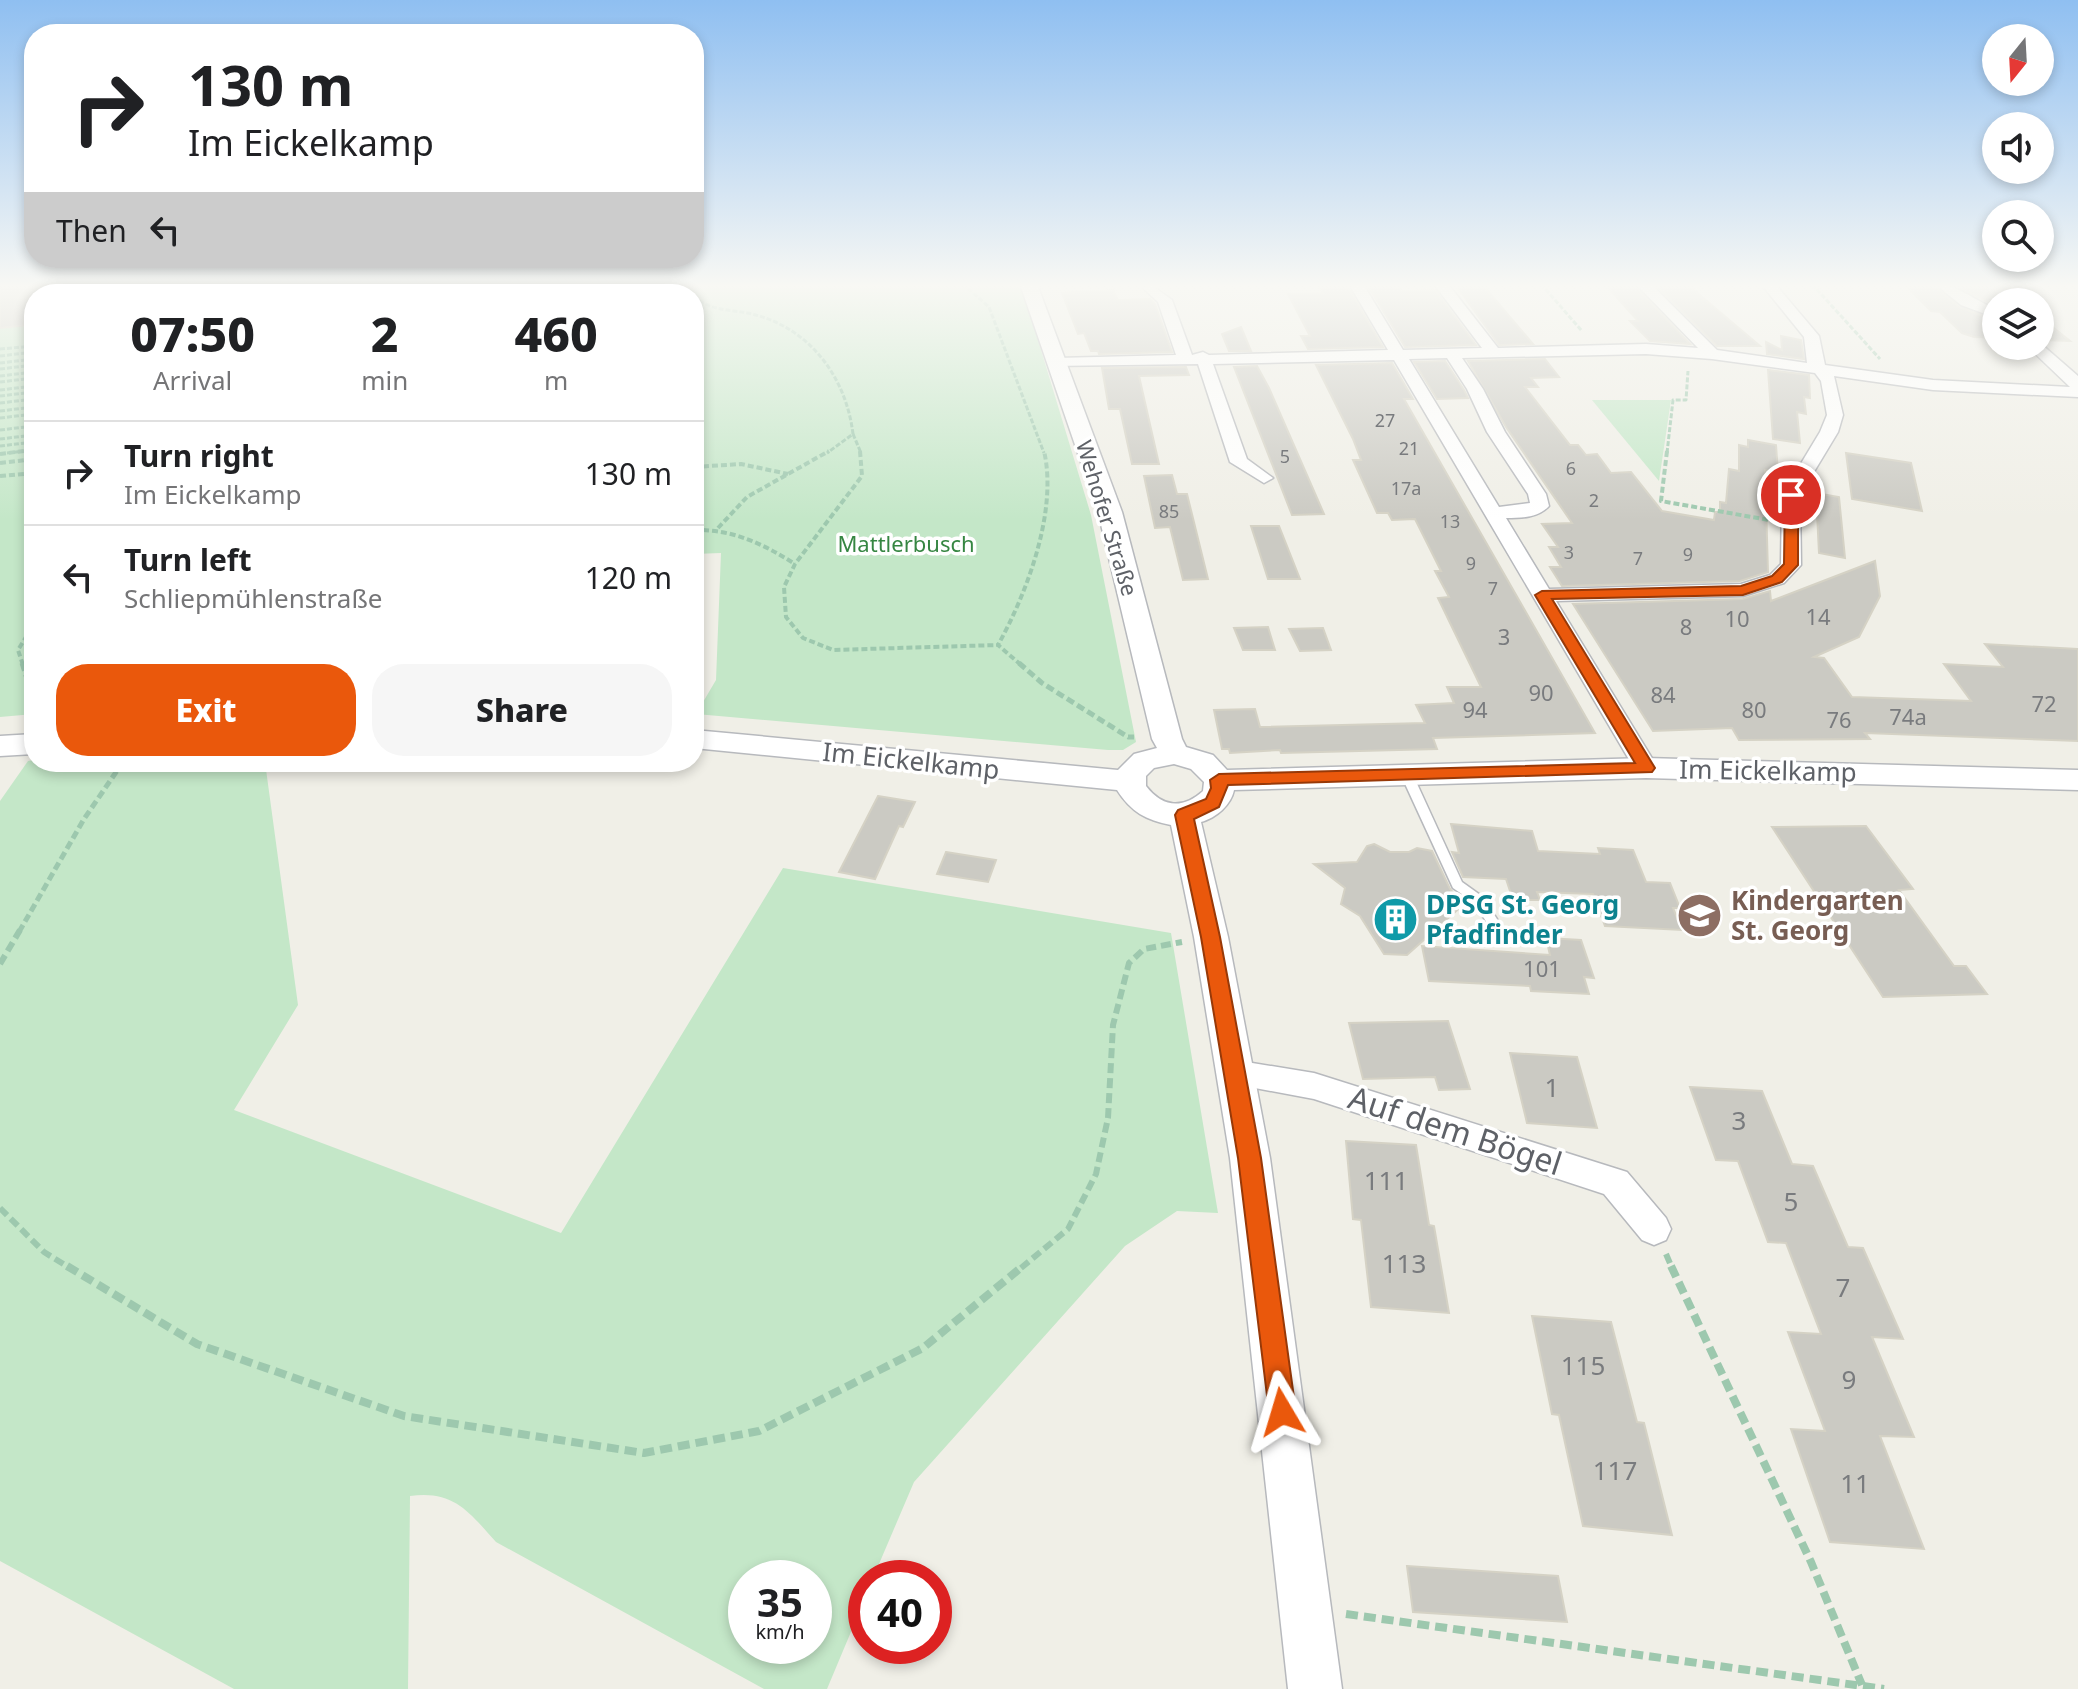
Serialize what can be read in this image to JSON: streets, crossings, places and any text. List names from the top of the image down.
{
  "streets": {
    "street": ["Wehofer Straße", "Im Eickelkamp", "Auf dem Bögel"]
  },
  "crossings": [
    ["Wehofer Straße", "Im Eickelkamp"]
  ],
  "parks": ["Mattlerbusch"],
  "places": {
    "school or university": ["Kindergarten St. Georg"],
    "building": ["DPSG St. Georg Pfadfinder"]
  },
  "house_numbers": [
    "27",
    "21",
    "5",
    "6",
    "17a",
    "2",
    "85",
    "13",
    "3",
    "9",
    "7",
    "9",
    "7",
    "14",
    "10",
    "8",
    "3",
    "90",
    "84",
    "72",
    "94",
    "80",
    "74a",
    "76",
    "101",
    "1",
    "3",
    "111",
    "5",
    "113",
    "7",
    "115",
    "9",
    "117",
    "11"
  ],
  "north": "bottom",
  "page": {
    "turn": ["130 m", "Im Eickelkamp"],
    "then": "Then",
    "eta": [
      "07:50",
      "Arrival",
      "2",
      "min",
      "460",
      "m"
    ],
    "list": [
      {
        "name": "Turn right",
        "note": "Im Eickelkamp",
        "value": "130 m"
      },
      {
        "name": "Turn left",
        "note": "Schliepmühlenstraße",
        "value": "120 m"
      }
    ],
    "buttons": ["Exit", "Share"],
    "speed": "35 km/h",
    "limit": "40"
  }
}
